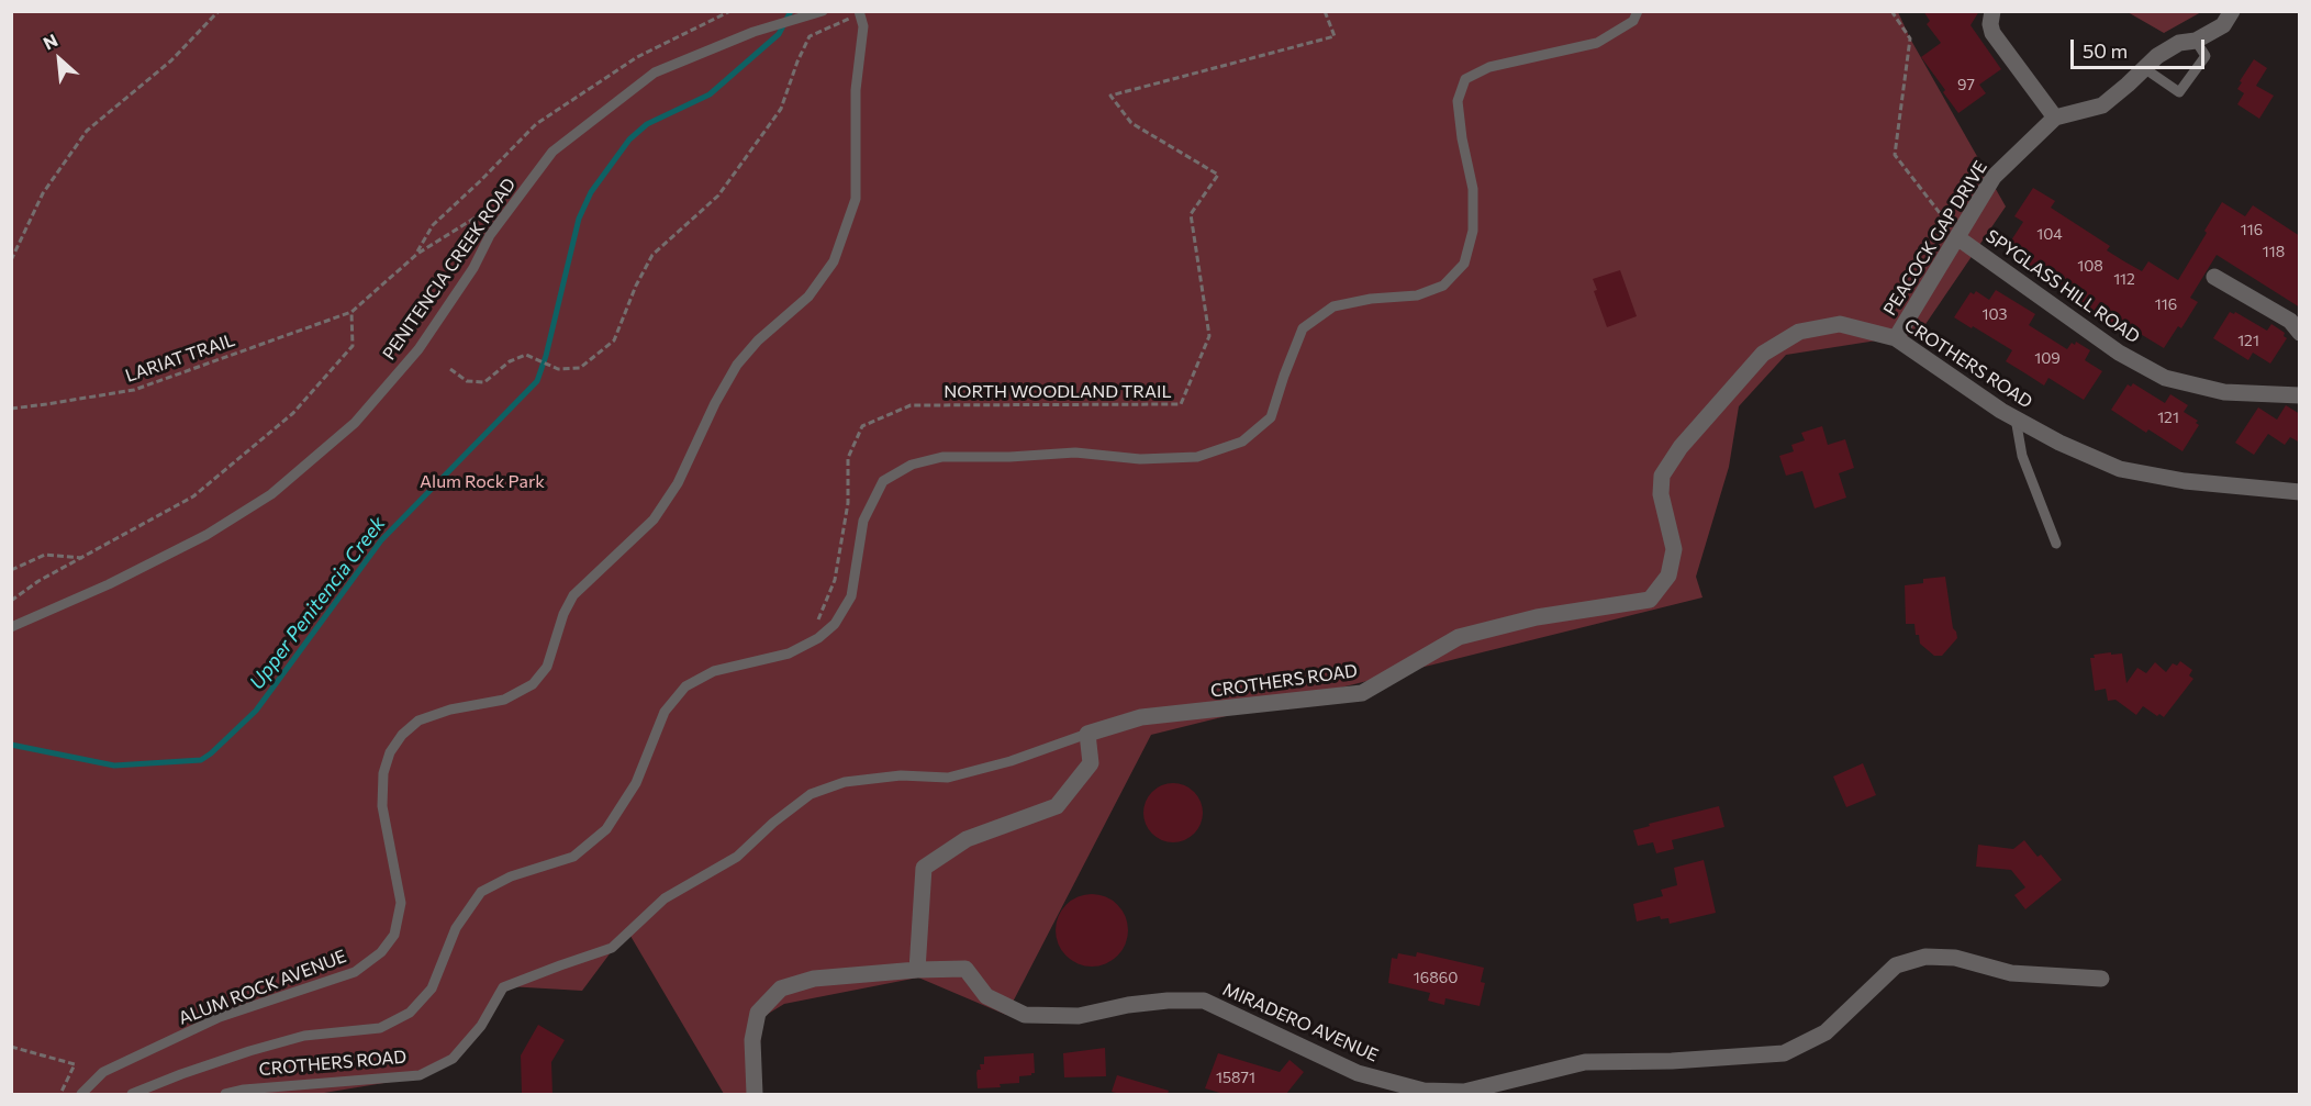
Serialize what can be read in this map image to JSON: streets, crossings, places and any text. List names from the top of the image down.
{
  "streets": {
    "street": [
      "PEACOCK GAP DRIVE",
      "SPYGLASS HILL ROAD",
      "CROTHERS ROAD",
      "MIRADERO AVENUE"
    ],
    "lane": ["PENITENCIA CREEK ROAD", "ALUM ROCK AVENUE"],
    "path": ["LARIAT TRAIL", "NORTH WOODLAND TRAIL"]
  },
  "crossings": [
    ["PEACOCK GAP DRIVE", "SPYGLASS HILL ROAD"],
    ["PEACOCK GAP DRIVE", "CROTHERS ROAD"]
  ],
  "water": ["Upper Penitencia Creek"],
  "parks": ["Alum Rock Park"],
  "house_numbers": [
    "97",
    "116",
    "104",
    "118",
    "108",
    "112",
    "116",
    "103",
    "121",
    "109",
    "121",
    "16860",
    "15871"
  ],
  "scale_bar": "50 m",
  "north": "top left"
}
